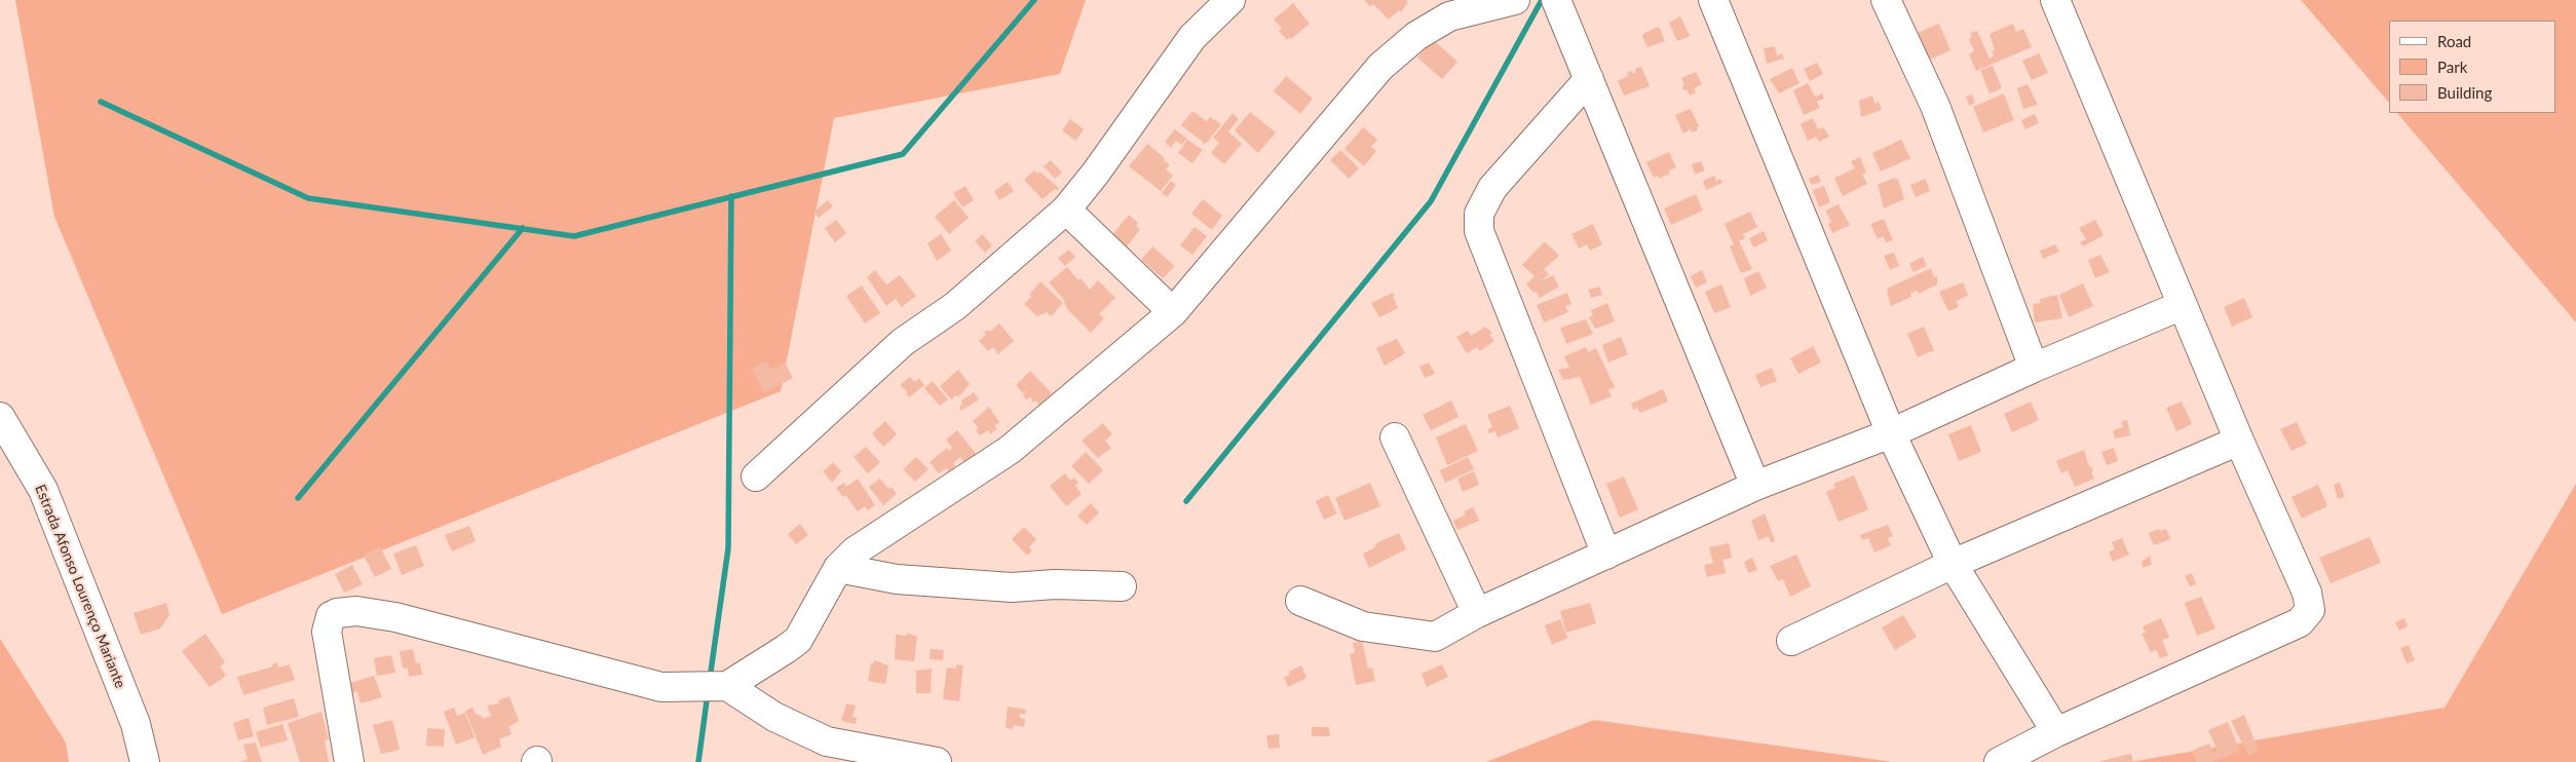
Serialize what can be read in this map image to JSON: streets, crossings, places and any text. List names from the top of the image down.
{
  "streets": {
    "street": ["Estrada Afonso Lourenço Mariante"]
  },
  "legend": ["Road", "Park", "Building"]
}
